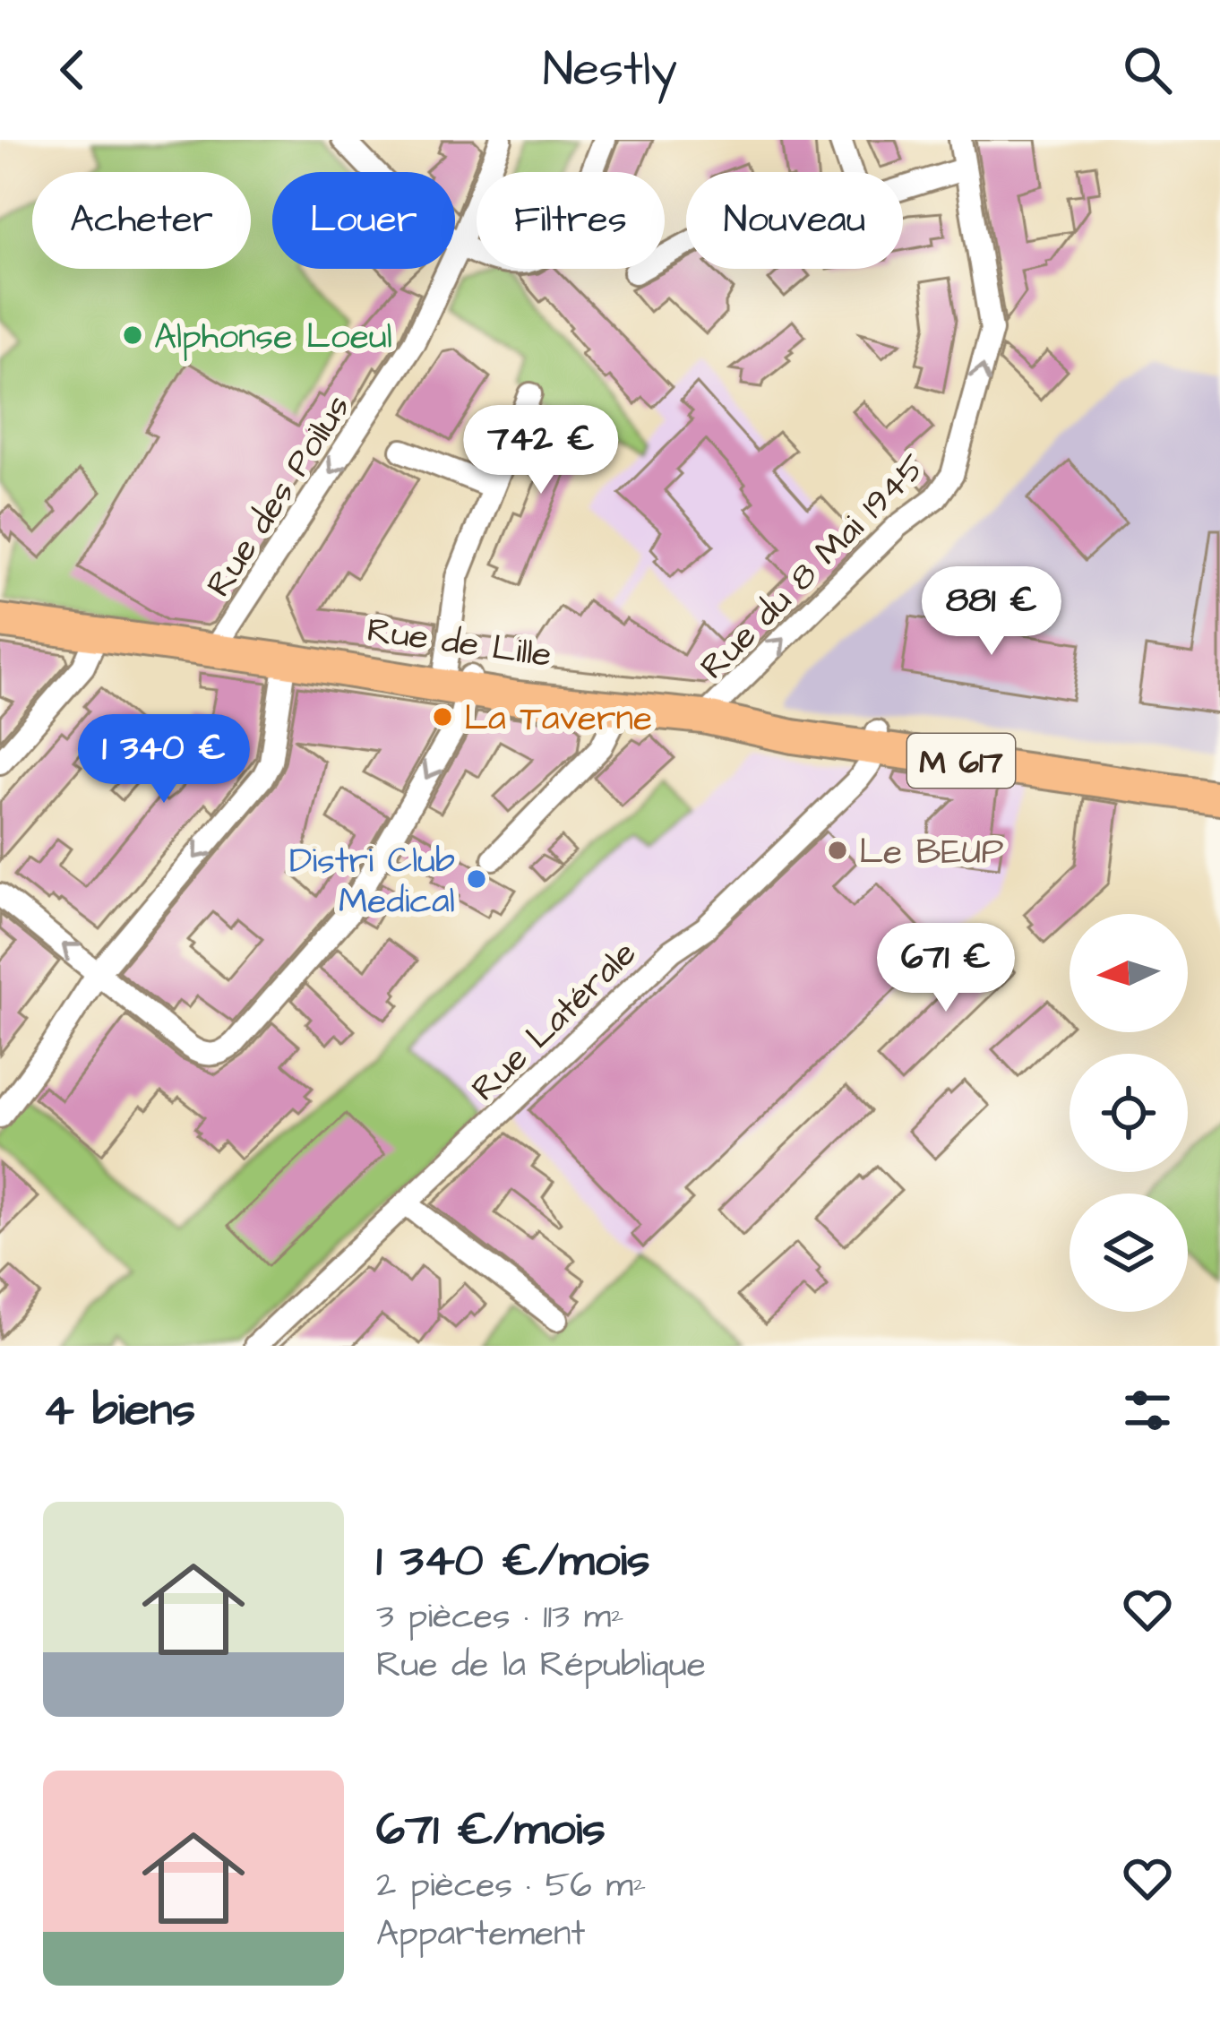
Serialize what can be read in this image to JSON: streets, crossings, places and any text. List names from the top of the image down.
{
  "streets": {
    "main road": ["Rue de Lille", "M 617"],
    "street": ["Rue des Poilus", "Rue du 8 Mai 1945", "Rue Latérale"]
  },
  "crossings": [
    ["Rue des Poilus", "Rue de Lille"],
    ["Rue du 8 Mai 1945", "Rue de Lille"],
    ["Rue de Lille", "Rue Latérale"]
  ],
  "one_way": ["Rue du 8 Mai 1945"],
  "places": [
    "Alphonse Loeul",
    "La Taverne",
    "Le BEUP",
    "Distri Club Medical"
  ],
  "north": "left",
  "page": {
    "header": "Nestly",
    "chip": [
      "Acheter",
      "Louer",
      "Filtres",
      "Nouveau"
    ],
    "price": [
      "742 €",
      "881 €",
      "1 340 €",
      "671 €"
    ],
    "heading": "4 biens",
    "list": [
      {
        "name": "1 340 €/mois",
        "note": "3 pièces · 113 m² · Rue de la République"
      },
      {
        "name": "671 €/mois",
        "note": "2 pièces · 56 m² · Appartement"
      }
    ]
  }
}
